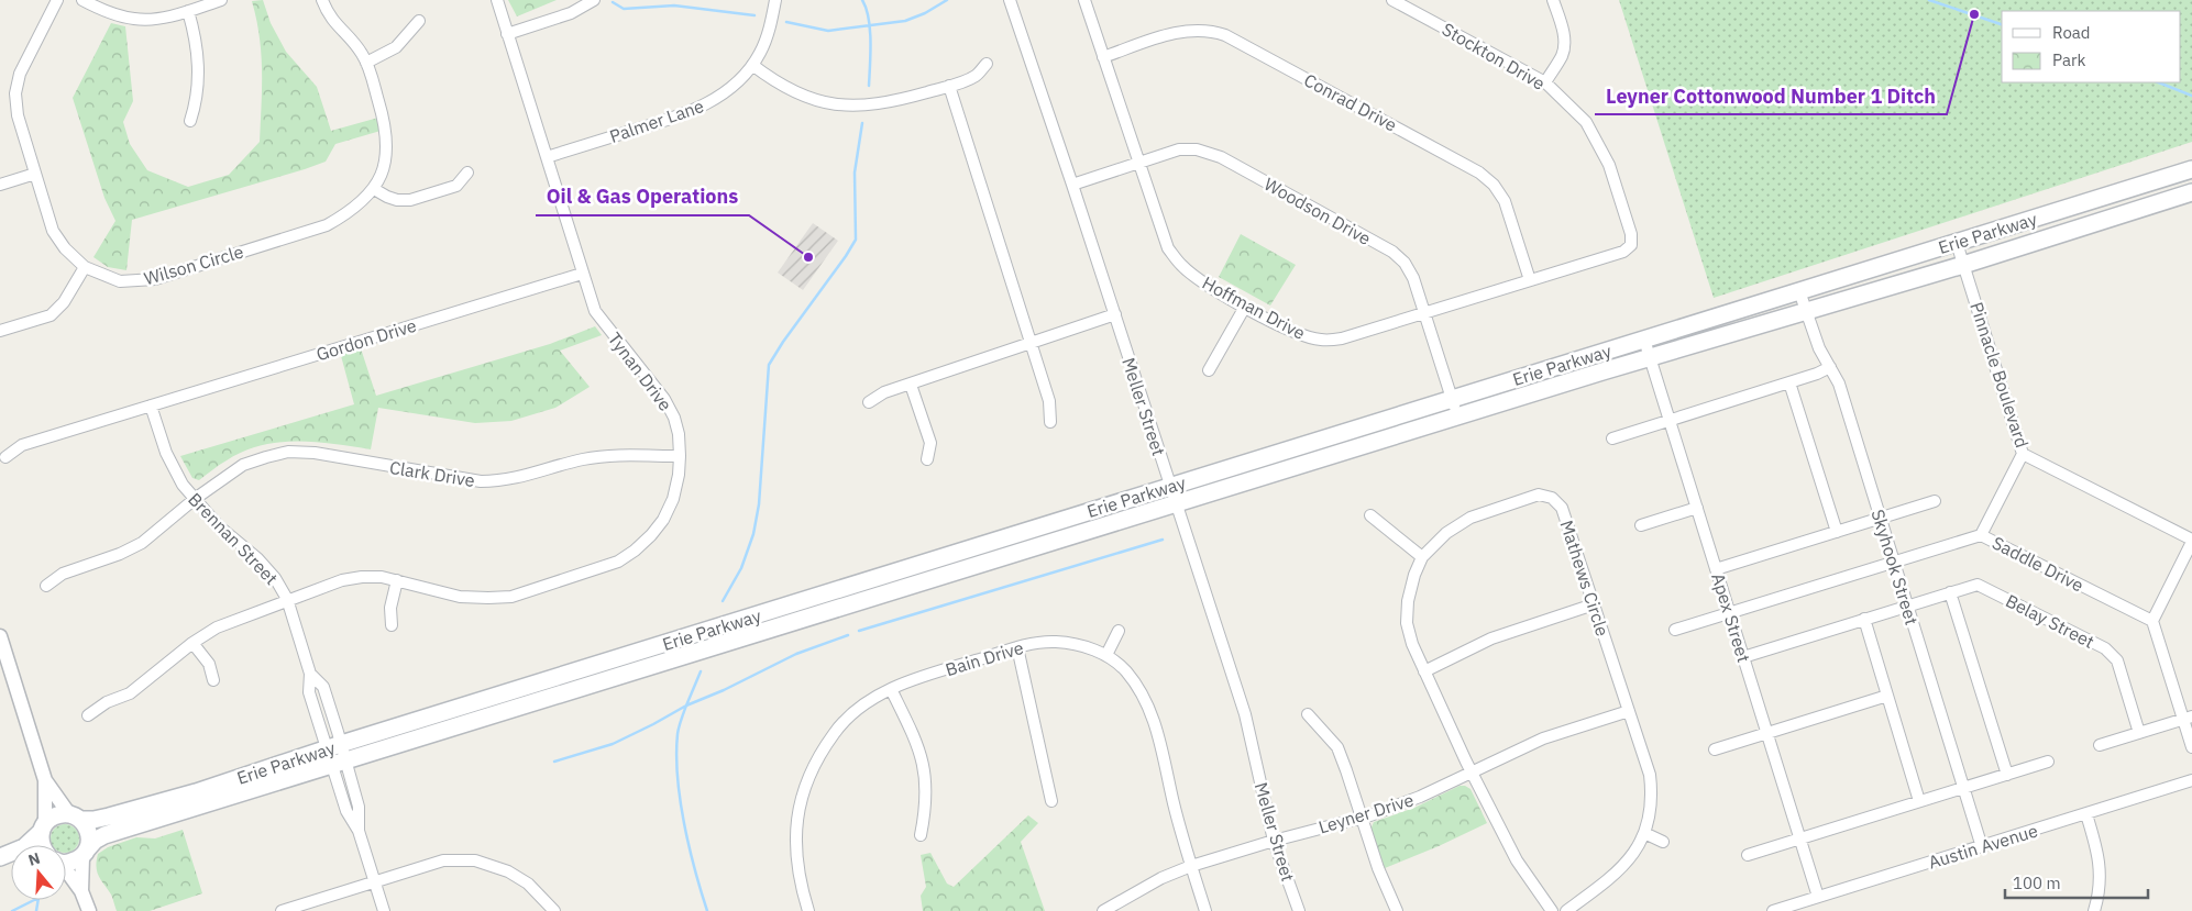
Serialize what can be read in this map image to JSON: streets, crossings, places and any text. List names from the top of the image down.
{
  "streets": {
    "main road": ["Erie Parkway"],
    "street": [
      "Stockton Drive",
      "Conrad Drive",
      "Palmer Lane",
      "Woodson Drive",
      "Wilson Circle",
      "Hoffman Drive",
      "Gordon Drive",
      "Tynan Drive",
      "Pinnacle Boulevard",
      "Meller Street",
      "Clark Drive",
      "Brennan Street",
      "Saddle Drive",
      "Skyhook Street",
      "Mathews Circle",
      "Apex Street",
      "Belay Street",
      "Bain Drive",
      "Leyner Drive",
      "Austin Avenue"
    ]
  },
  "crossings": [
    ["Stockton Drive", "Hoffman Drive"],
    ["Conrad Drive", "Hoffman Drive"],
    ["Palmer Lane", "Tynan Drive"],
    ["Woodson Drive", "Erie Parkway"],
    ["Woodson Drive", "Hoffman Drive"],
    ["Woodson Drive", "Meller Street"],
    ["Erie Parkway", "Pinnacle Boulevard"],
    ["Erie Parkway", "Meller Street"],
    ["Erie Parkway", "Brennan Street"],
    ["Erie Parkway", "Skyhook Street"],
    ["Erie Parkway", "Apex Street"],
    ["Gordon Drive", "Tynan Drive"],
    ["Gordon Drive", "Brennan Street"],
    ["Tynan Drive", "Clark Drive"],
    ["Tynan Drive", "Brennan Street"],
    ["Meller Street", "Leyner Drive"],
    ["Clark Drive", "Brennan Street"],
    ["Saddle Drive", "Skyhook Street"],
    ["Saddle Drive", "Apex Street"],
    ["Skyhook Street", "Belay Street"],
    ["Skyhook Street", "Austin Avenue"],
    ["Mathews Circle", "Leyner Drive"],
    ["Apex Street", "Belay Street"],
    ["Apex Street", "Austin Avenue"],
    ["Bain Drive", "Leyner Drive"]
  ],
  "places": ["Leyner Cottonwood Number 1 Ditch", "Oil & Gas Operations"],
  "legend": ["Road", "Park"],
  "scale_bar": "100 m",
  "north": "top"
}
